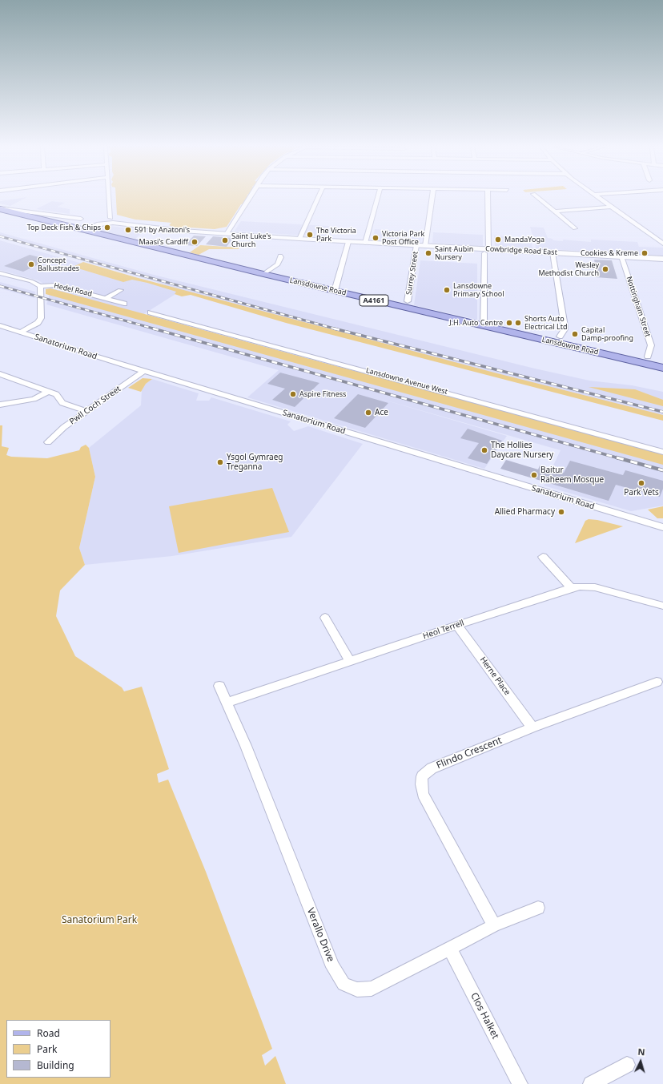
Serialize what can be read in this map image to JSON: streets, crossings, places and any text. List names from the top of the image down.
{
  "streets": {
    "main road": ["Lansdowne Road", "A4161"],
    "street": [
      "Cowbridge Road East",
      "Surrey Street",
      "Hedel Road",
      "Nottingham Street",
      "Sanatorium Road",
      "Lansdowne Avenue West",
      "Pwll Coch Street",
      "Heol Terrell",
      "Herne Place",
      "Flindo Crescent",
      "Verallo Drive",
      "Clos Halket"
    ]
  },
  "crossings": [
    ["Cowbridge Road East", "Surrey Street"],
    ["Cowbridge Road East", "Lansdowne Road"],
    ["Cowbridge Road East", "A4161"],
    ["Cowbridge Road East", "Nottingham Street"],
    ["Lansdowne Road", "A4161"],
    ["Hedel Road", "Sanatorium Road"],
    ["Sanatorium Road", "Pwll Coch Street"],
    ["Heol Terrell", "Herne Place"],
    ["Heol Terrell", "Verallo Drive"],
    ["Herne Place", "Flindo Crescent"],
    ["Flindo Crescent", "Verallo Drive"],
    ["Verallo Drive", "Clos Halket"]
  ],
  "parks": ["Sanatorium Park"],
  "places": [
    "Top Deck Fish & Chips",
    "591 by Anatoni's",
    "The Victoria Park",
    "Victoria Park Post Office",
    "MandaYoga",
    "Saint Luke's Church",
    "Maasi's Cardiff",
    "Saint Aubin Nursery",
    "Cookies & Kreme",
    "Concept Ballustrades",
    "Wesley Methodist Church",
    "Lansdowne Primary School",
    "J.H. Auto Centre",
    "Shorts Auto Electrical Ltd",
    "Capital Damp-proofing",
    "Aspire Fitness",
    "Ace",
    "The Hollies Daycare Nursery",
    "Ysgol Gymraeg Treganna",
    "Baitur Raheem Mosque",
    "Park Vets",
    "Allied Pharmacy"
  ],
  "legend": ["Road", "Park", "Building"],
  "north": "top"
}
